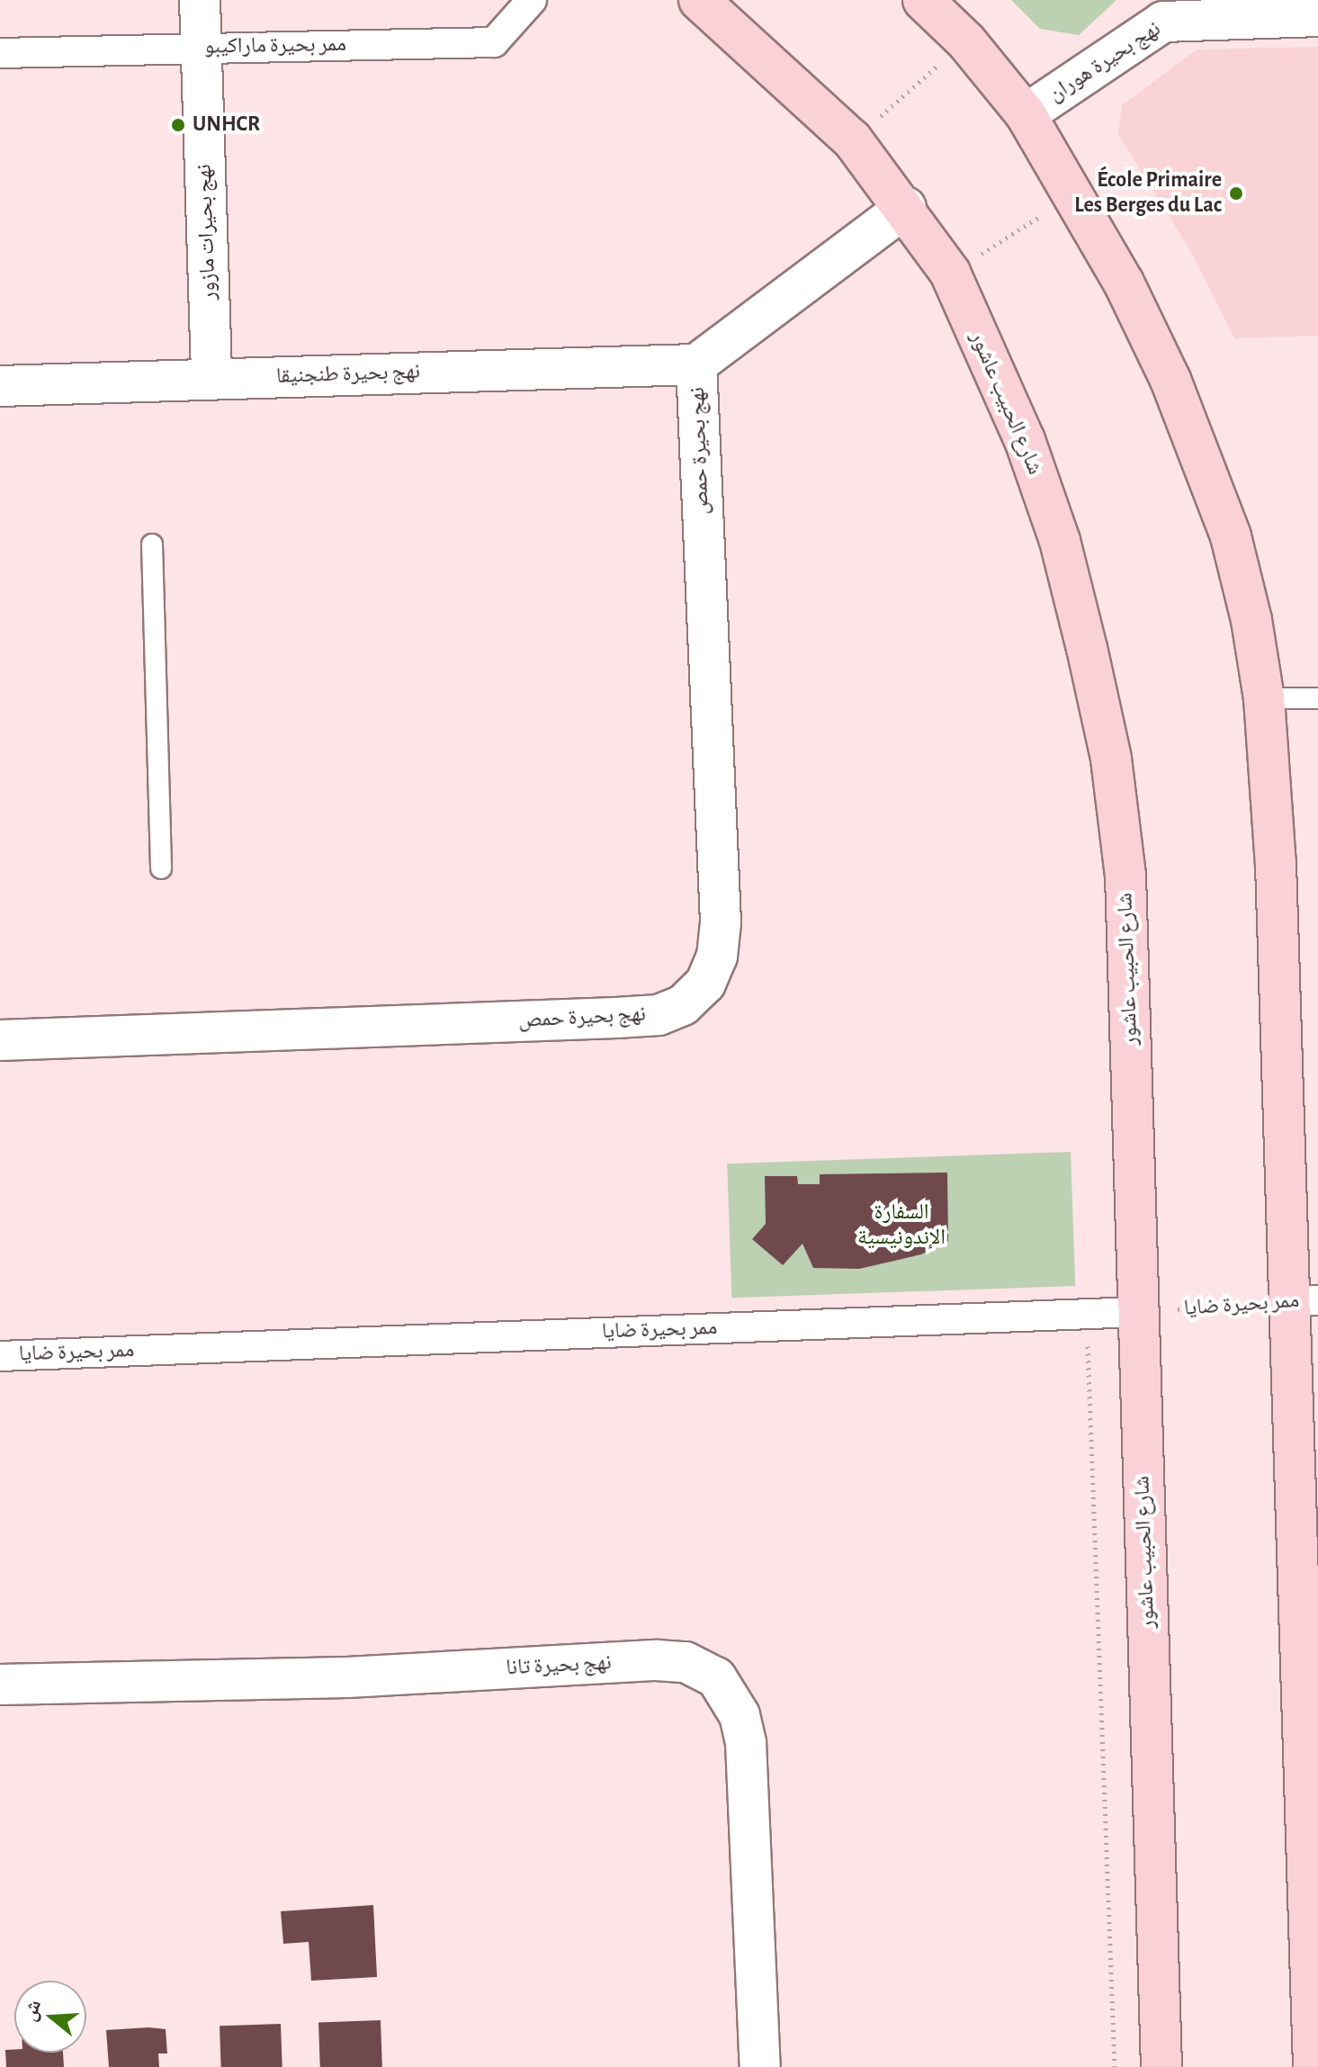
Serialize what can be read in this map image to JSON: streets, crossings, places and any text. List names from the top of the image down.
{
  "streets": {
    "main road": ["شارع الحبيب عاشور"],
    "street": [
      "ممر بحيرة ماراكيبو",
      "نهج بحيرة هوران",
      "نهج بحيرات مازور",
      "نهج بحيرة طنجنيقا",
      "نهج بحيرة حمص",
      "ممر بحيرة ضايا",
      "نهج بحيرة تانا"
    ]
  },
  "crossings": [
    ["ممر بحيرة ماراكيبو", "نهج بحيرات مازور"],
    ["نهج بحيرات مازور", "نهج بحيرة طنجنيقا"],
    ["نهج بحيرة طنجنيقا", "نهج بحيرة حمص"],
    ["شارع الحبيب عاشور", "ممر بحيرة ضايا"]
  ],
  "parks": ["السفارة الإندونيسية"],
  "places": ["UNHCR", "École Primaire Les Berges du Lac"],
  "north": "left"
}
